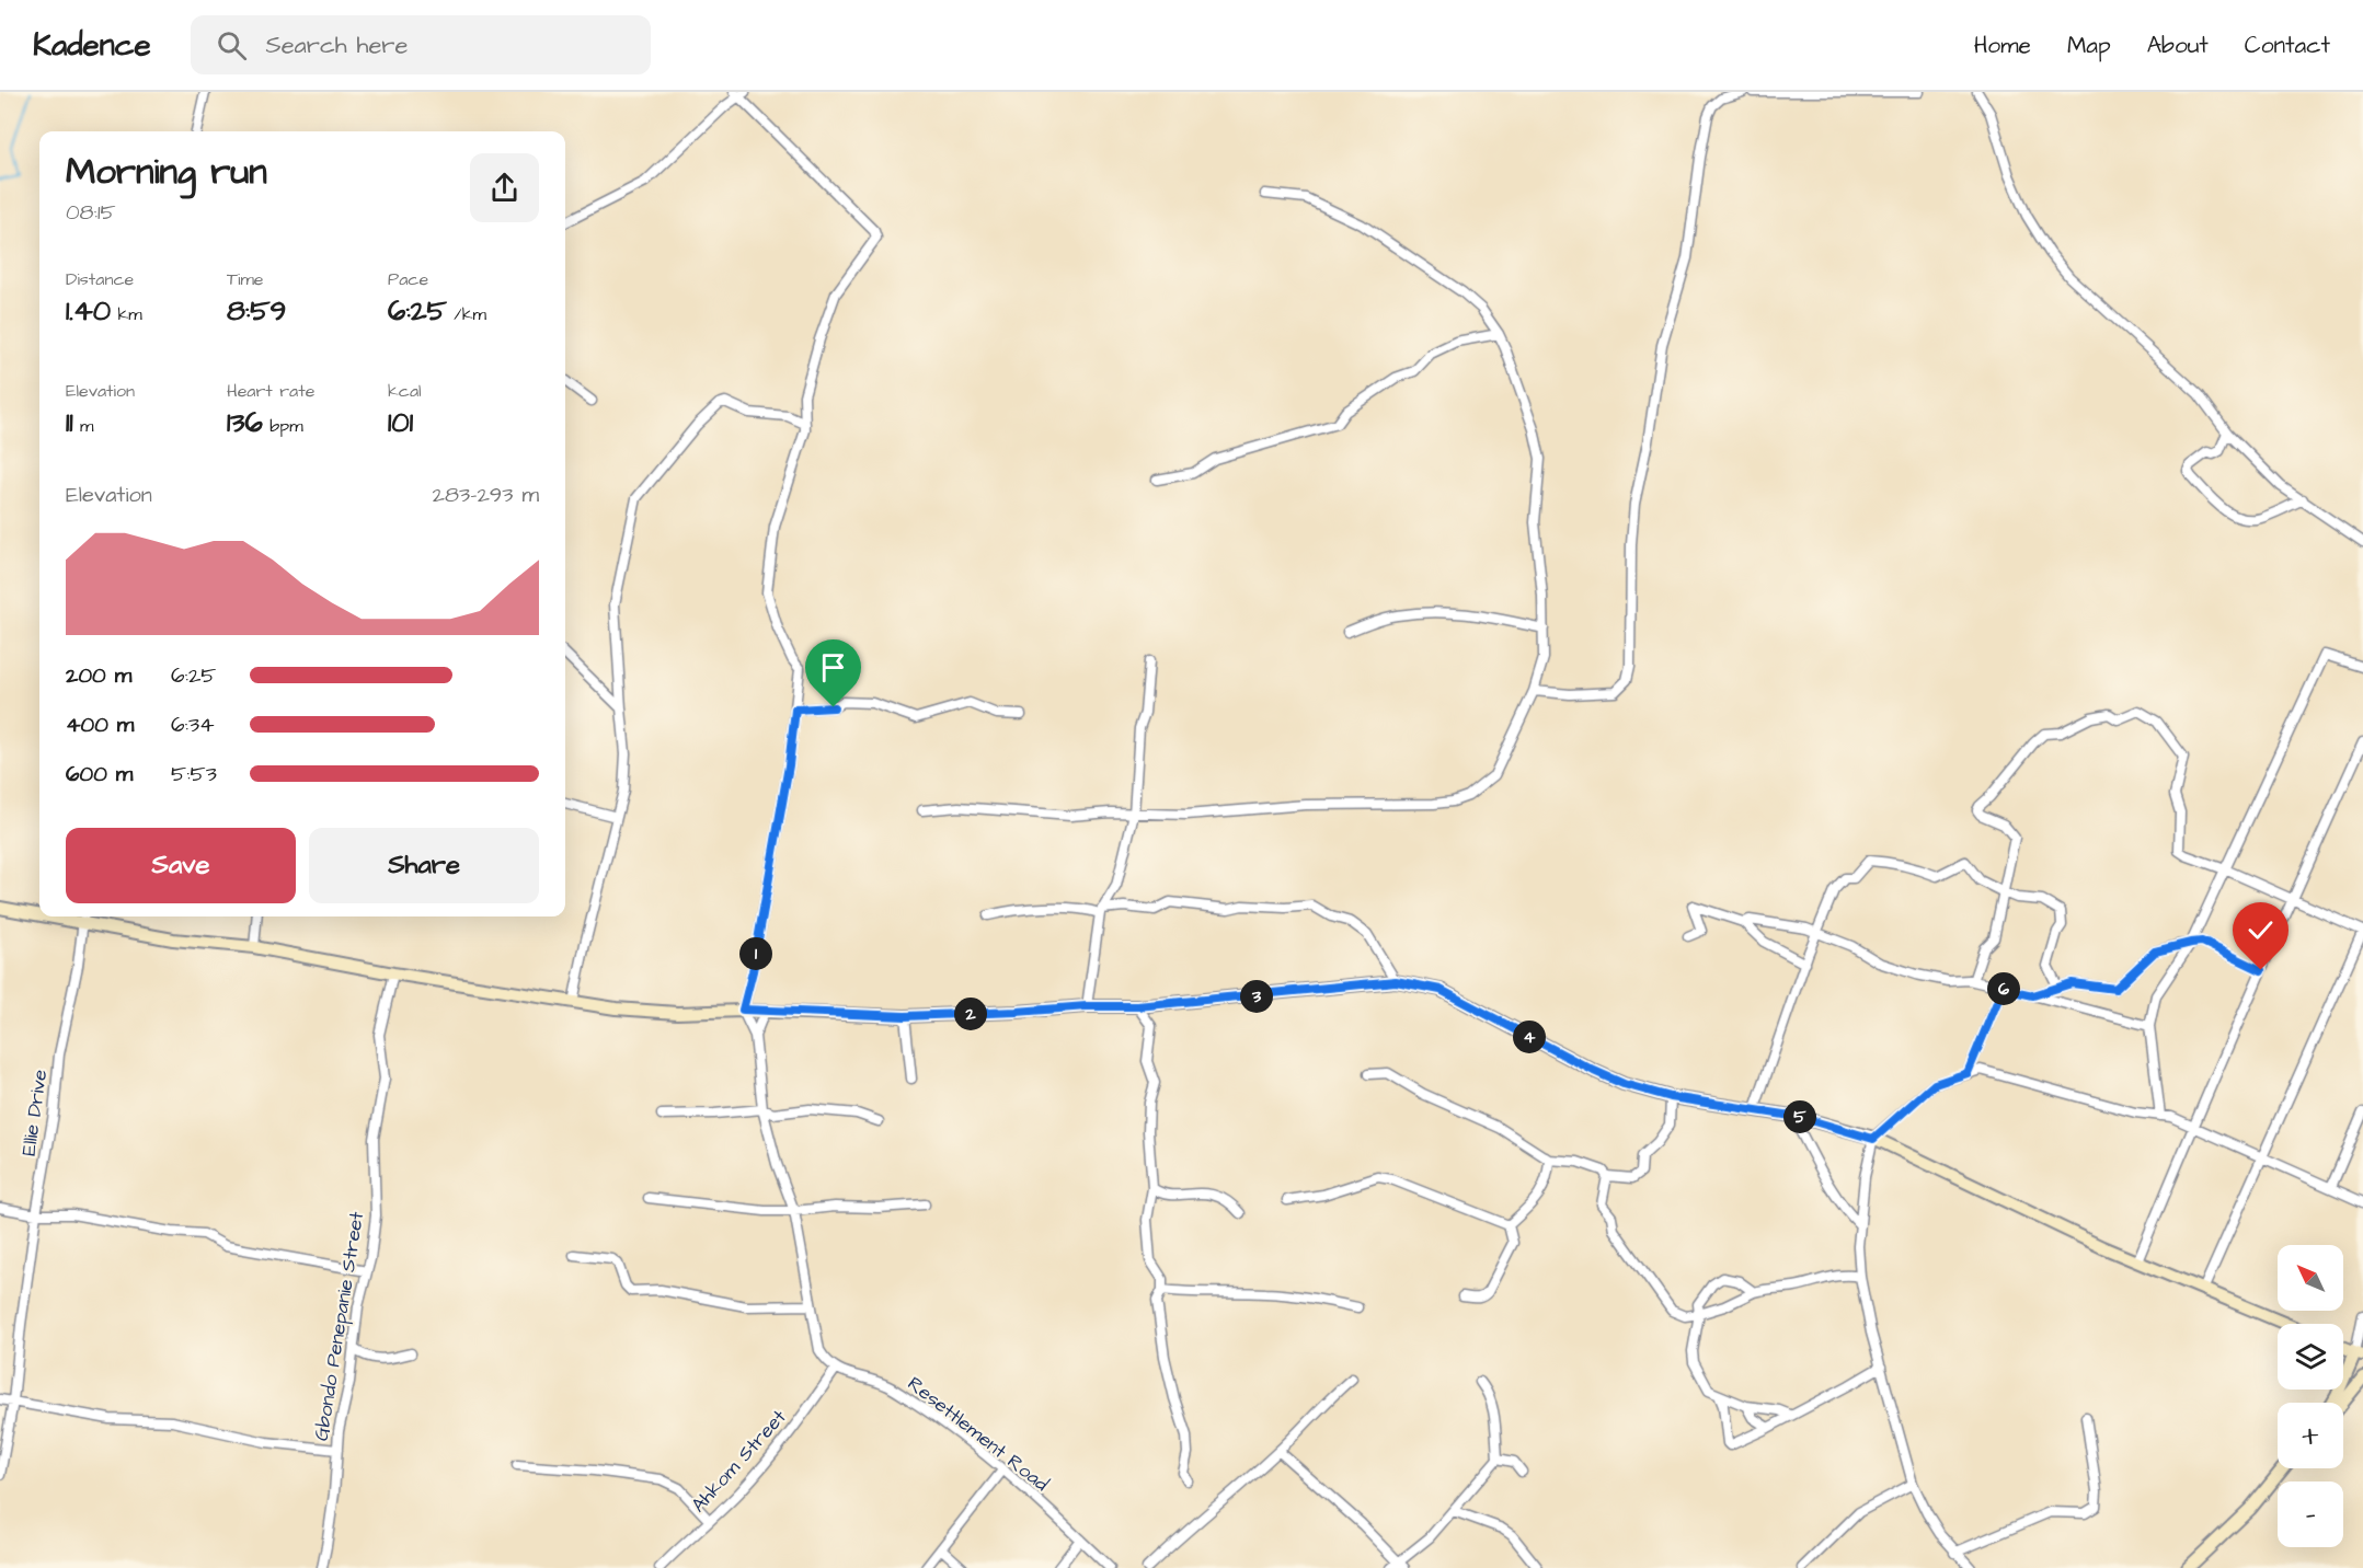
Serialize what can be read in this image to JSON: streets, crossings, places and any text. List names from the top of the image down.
{
  "streets": {
    "street": [
      "Ellie Drive",
      "Gbondo Penepanie Street",
      "Resettlement Road",
      "Ahkom Street"
    ]
  },
  "crossings": [
    ["Resettlement Road", "Ahkom Street"]
  ],
  "north": "top left",
  "page": {
    "header": "Kadence",
    "search": "Search here",
    "nav": [
      "Home",
      "Map",
      "About",
      "Contact"
    ],
    "heading": ["Morning run", "08:15"],
    "stats": [
      ["Distance", "1.40 km"],
      ["Time", "8:59"],
      ["Pace", "6:25 /km"],
      ["Elevation", "11 m"],
      ["Heart rate", "136 bpm"],
      ["kcal", "101"]
    ],
    "chart": ["Elevation", "283–293 m"],
    "list": [
      {
        "name": "200 m",
        "note": "6:25"
      },
      {
        "name": "400 m",
        "note": "6:34"
      },
      {
        "name": "600 m",
        "note": "5:53"
      }
    ],
    "buttons": ["Save", "Share"],
    "pins": [
      "1",
      "6",
      "3",
      "2",
      "4",
      "5"
    ],
    "map_buttons": ["+", "−"]
  }
}
